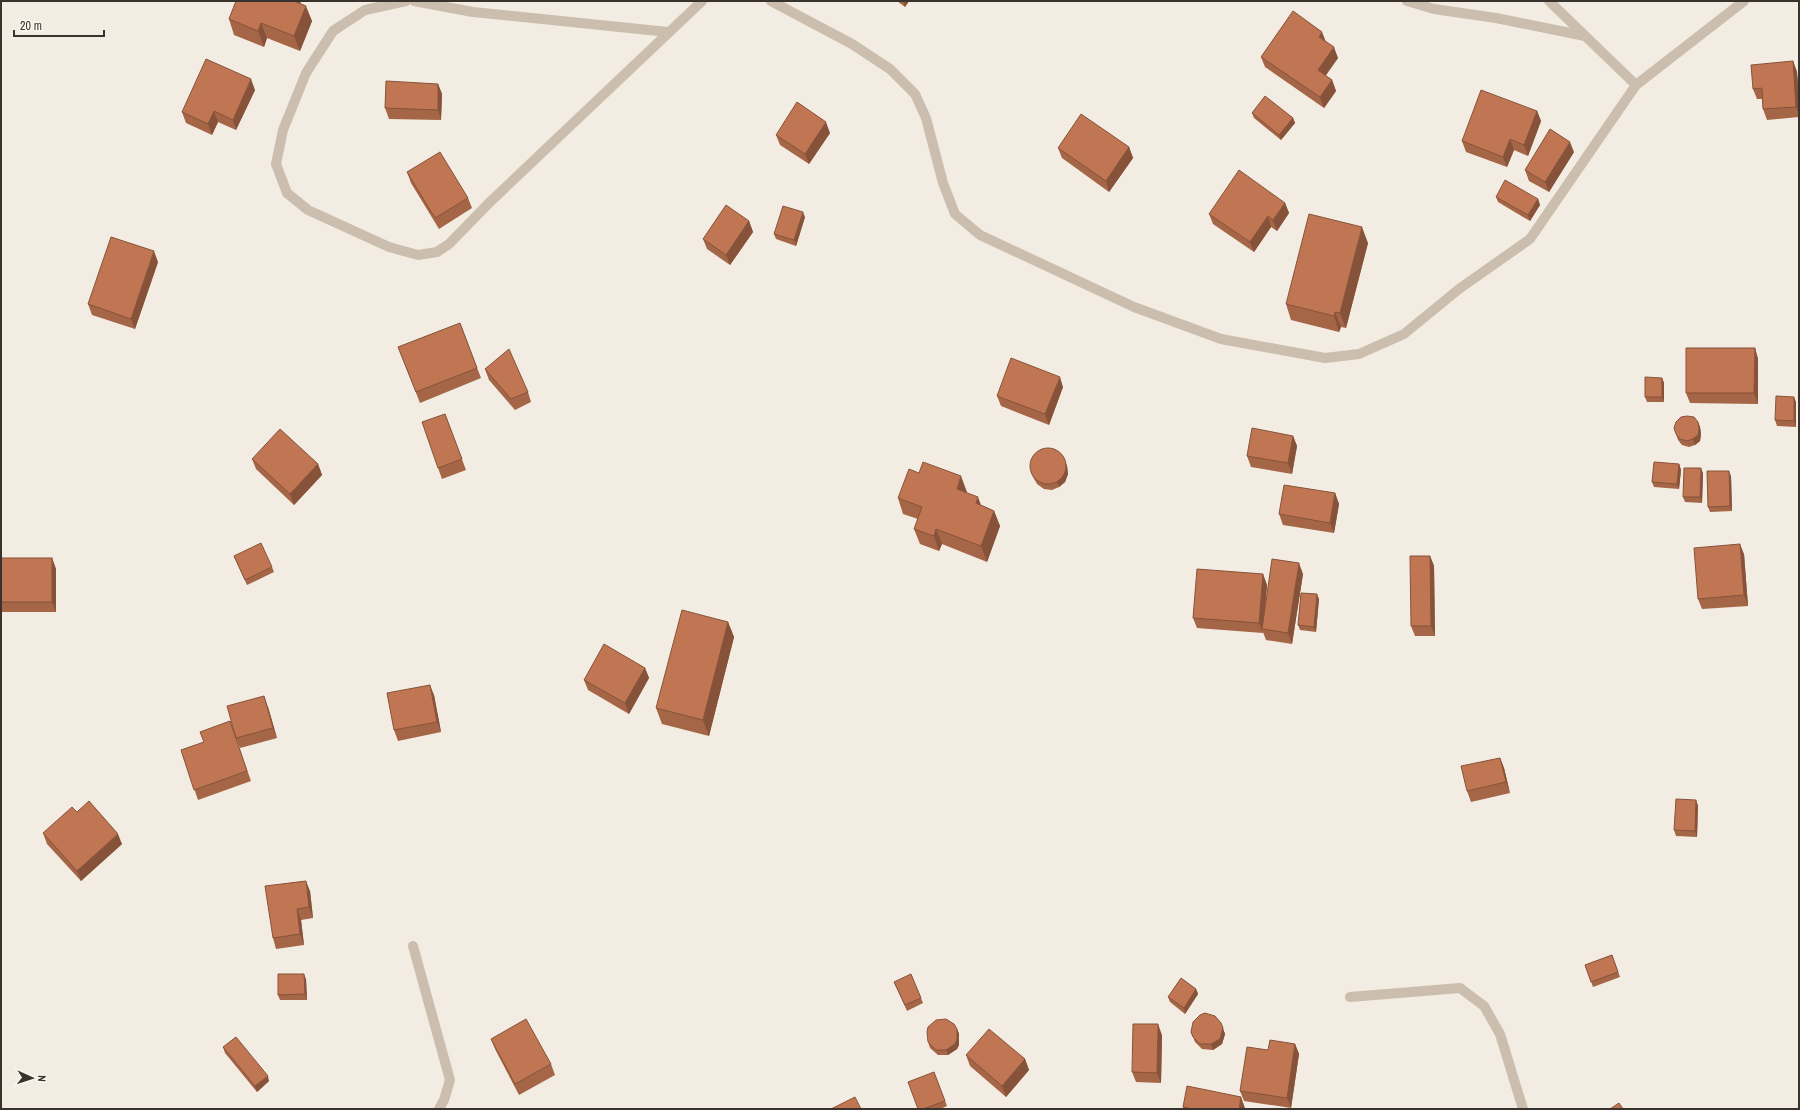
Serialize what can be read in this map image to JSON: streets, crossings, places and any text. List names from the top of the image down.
{
  "scale_bar": "20 m",
  "north": "right"
}
